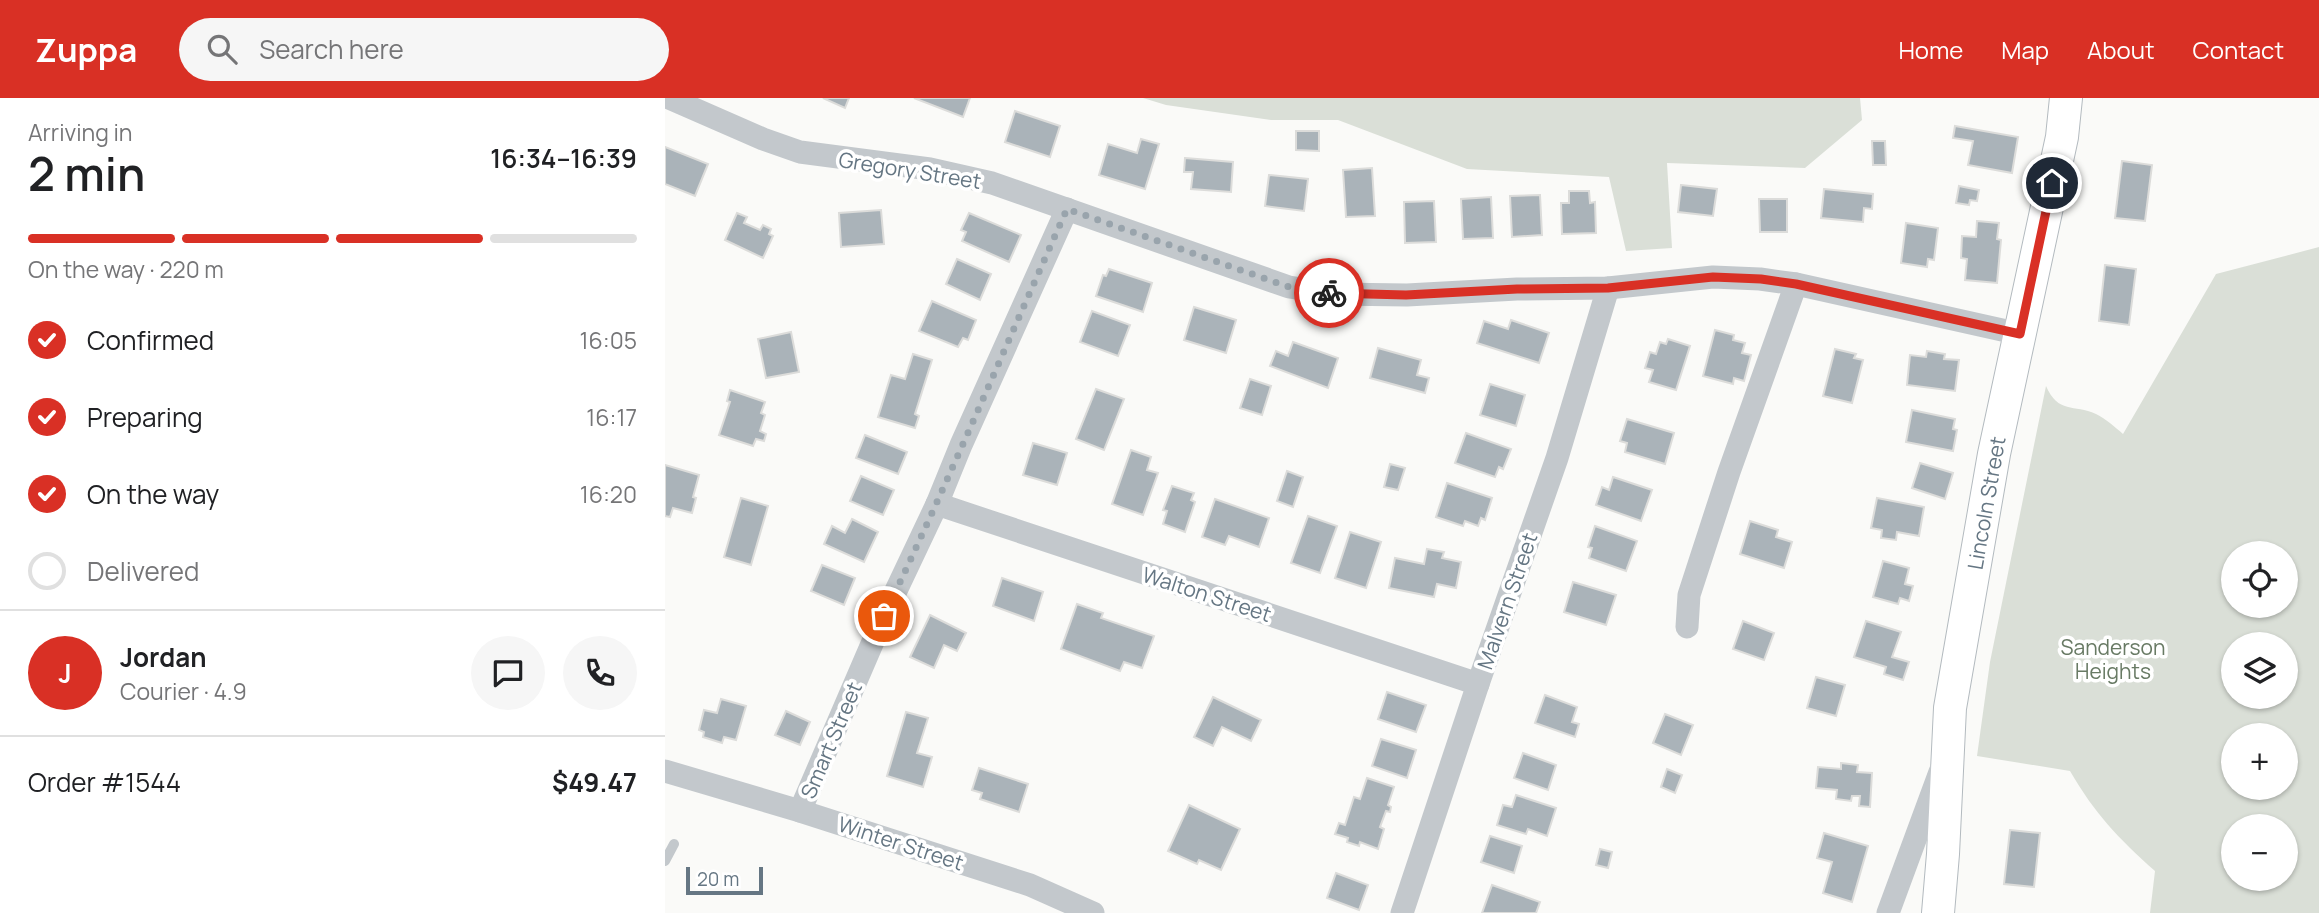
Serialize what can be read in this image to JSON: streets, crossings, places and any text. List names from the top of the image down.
{
  "streets": {
    "street": [
      "Gregory Street",
      "Lincoln Street",
      "Walton Street",
      "Malvern Street",
      "Smart Street",
      "Winter Street"
    ]
  },
  "crossings": [
    ["Gregory Street", "Lincoln Street"],
    ["Gregory Street", "Malvern Street"],
    ["Gregory Street", "Smart Street"],
    ["Walton Street", "Malvern Street"],
    ["Walton Street", "Smart Street"],
    ["Smart Street", "Winter Street"]
  ],
  "parks": ["Sanderson Heights"],
  "scale_bar": "20 m",
  "page": {
    "header": "Zuppa",
    "search": "Search here",
    "nav": [
      "Home",
      "Map",
      "About",
      "Contact"
    ],
    "heading": ["2 min", "Arriving in", "16:34–16:39"],
    "panel": [
      "Jordan",
      "Courier · 4.9",
      "Order #1544",
      "$49.47"
    ],
    "bar": "On the way · 220 m",
    "list": [
      ["Confirmed", "16:05"],
      ["Preparing", "16:17"],
      ["On the way", "16:20"],
      "Delivered"
    ],
    "map_buttons": ["+", "−"],
    "round": "J",
    "scale": "20 m"
  }
}
